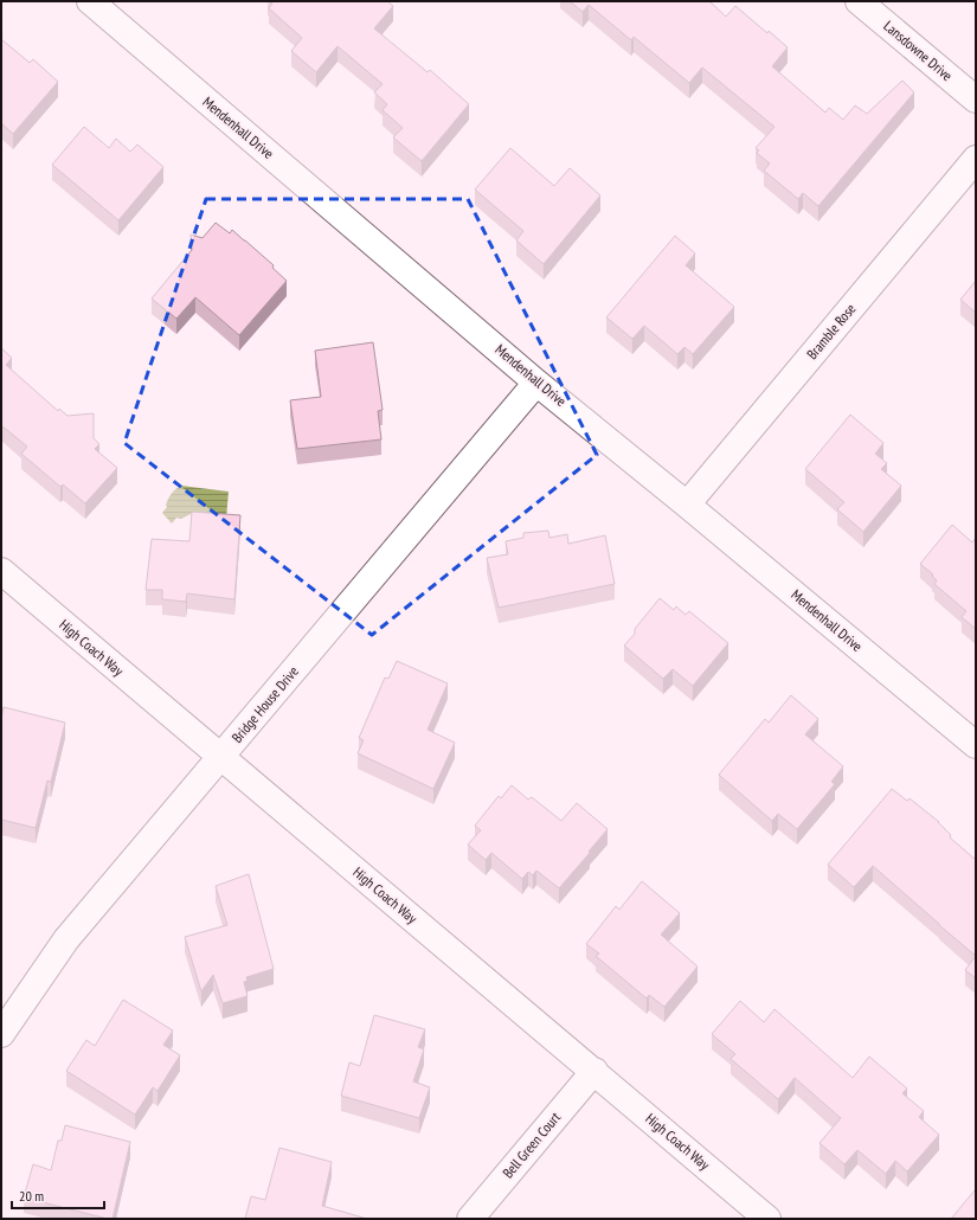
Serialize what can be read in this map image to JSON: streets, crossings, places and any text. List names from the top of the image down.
{
  "streets": {
    "street": [
      "Lansdowne Drive",
      "Mendenhall Drive",
      "Bramble Rose",
      "High Coach Way",
      "Bridge House Drive",
      "Bell Green Court"
    ]
  },
  "crossings": [
    ["Mendenhall Drive", "Bramble Rose"],
    ["Mendenhall Drive", "Bridge House Drive"],
    ["High Coach Way", "Bridge House Drive"],
    ["High Coach Way", "Bell Green Court"]
  ],
  "scale_bar": "20 m"
}
